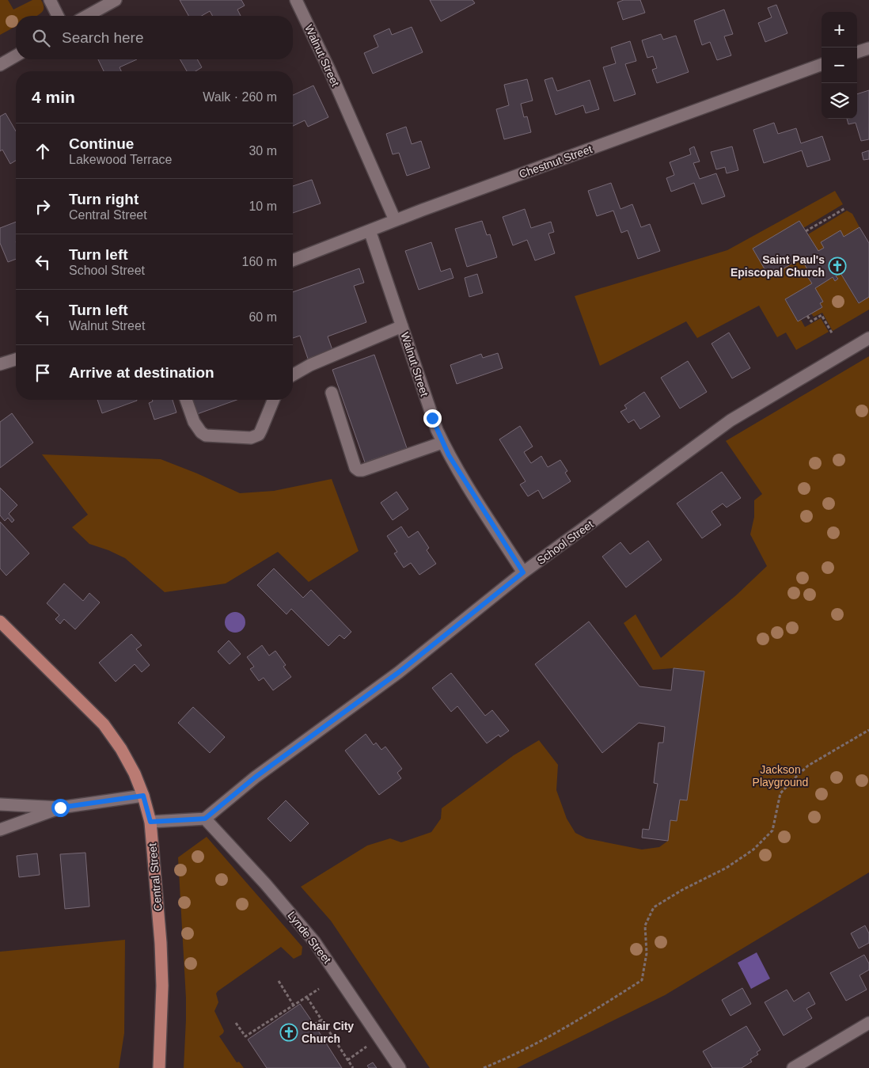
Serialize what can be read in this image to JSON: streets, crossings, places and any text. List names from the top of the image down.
{
  "streets": {
    "main road": ["Central Street"],
    "street": [
      "Walnut Street",
      "Chestnut Street",
      "School Street",
      "Lynde Street"
    ]
  },
  "crossings": [
    ["Walnut Street", "Chestnut Street"],
    ["Walnut Street", "School Street"],
    ["School Street", "Lynde Street"]
  ],
  "parks": ["Jackson Playground"],
  "places": {
    "church": ["Saint Paul's Episcopal Church", "Chair City Church"]
  },
  "page": {
    "map_buttons": ["+", "−"],
    "search": "Search here",
    "heading": ["4 min", "Walk · 260 m"],
    "list": [
      ["Continue", "Lakewood Terrace", "30 m"],
      ["Turn right", "Central Street", "10 m"],
      ["Turn left", "School Street", "160 m"],
      ["Turn left", "Walnut Street", "60 m"],
      "Arrive at destination"
    ]
  }
}
